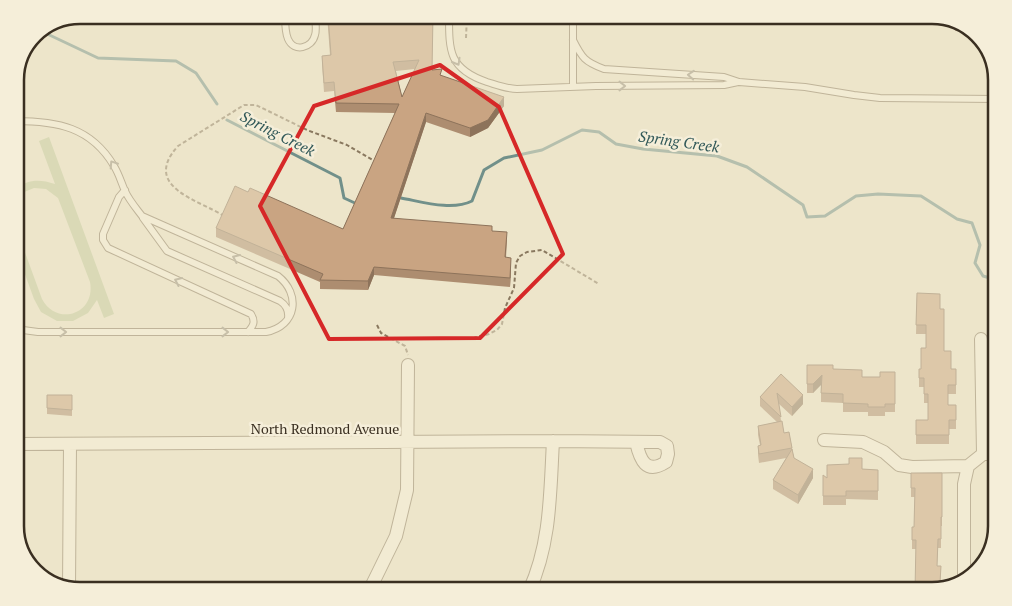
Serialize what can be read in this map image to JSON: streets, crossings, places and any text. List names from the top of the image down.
{
  "streets": {
    "street": ["North Redmond Avenue"]
  },
  "water": ["Spring Creek"]
}
